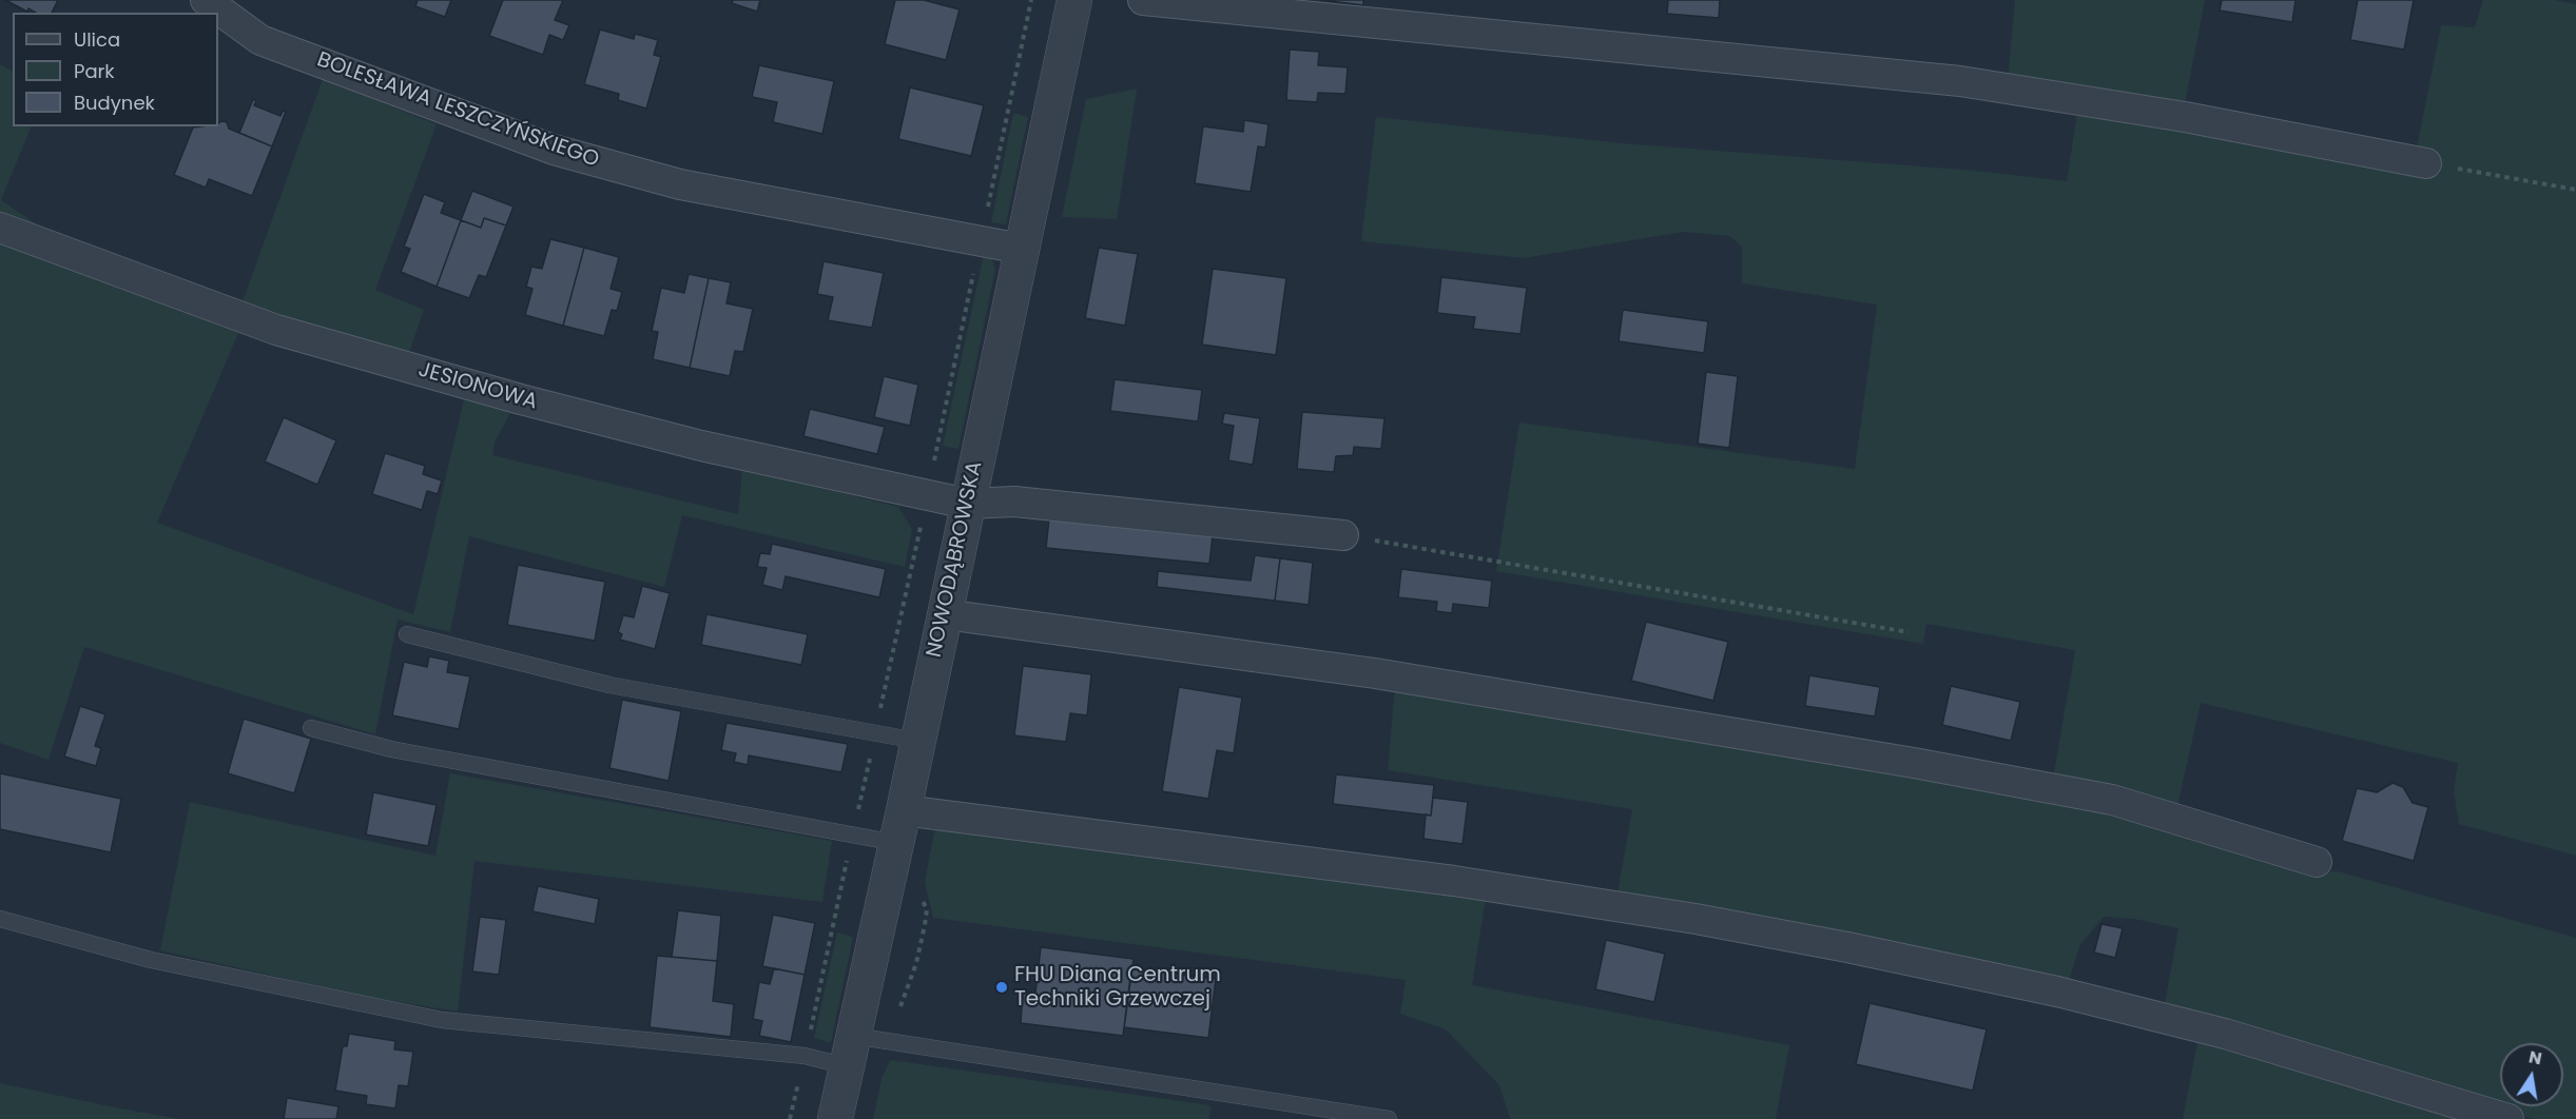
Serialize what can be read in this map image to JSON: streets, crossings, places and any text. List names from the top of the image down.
{
  "streets": {
    "street": ["BOLESŁAWA LESZCZYŃSKIEGO", "JESIONOWA", "NOWODĄBROWSKA"]
  },
  "crossings": [
    ["BOLESŁAWA LESZCZYŃSKIEGO", "NOWODĄBROWSKA"],
    ["JESIONOWA", "NOWODĄBROWSKA"]
  ],
  "places": ["FHU Diana Centrum Techniki Grzewczej"],
  "legend": ["Ulica", "Park", "Budynek"],
  "north": "top"
}
